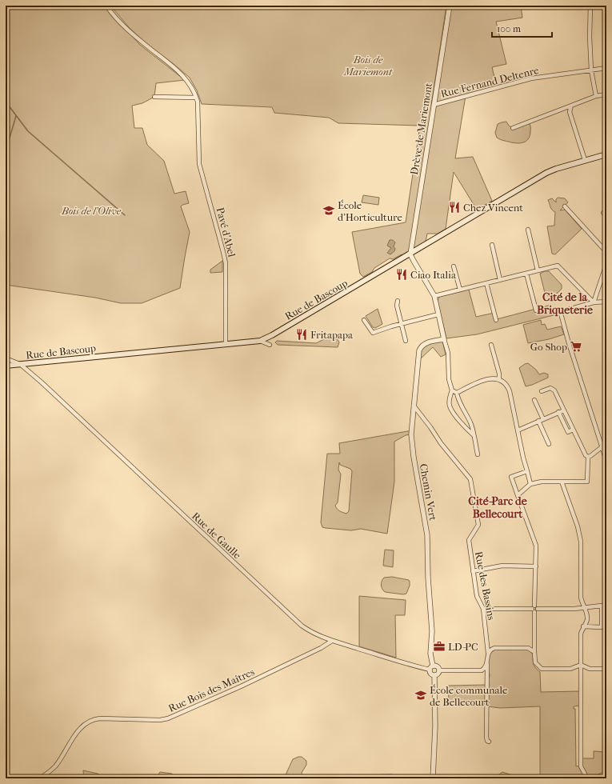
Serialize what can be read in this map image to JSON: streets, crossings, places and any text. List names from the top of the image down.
{
  "streets": {
    "main road": ["Rue de Bascoup"],
    "street": [
      "Rue Fernand Deltenre",
      "Drève de Mariemont",
      "Pavé d'Abel",
      "Chemin Vert",
      "Rue de Gaulle",
      "Rue des Bassins",
      "Rue Bois des Maîtres"
    ]
  },
  "crossings": [
    ["Rue Fernand Deltenre", "Drève de Mariemont"],
    ["Drève de Mariemont", "Rue de Bascoup"],
    ["Pavé d'Abel", "Rue de Bascoup"],
    ["Rue de Bascoup", "Rue de Gaulle"],
    ["Chemin Vert", "Rue de Gaulle"],
    ["Chemin Vert", "Rue des Bassins"],
    ["Rue de Gaulle", "Rue Bois des Maîtres"]
  ],
  "districts": ["Cité de la Briqueterie", "Cité-Parc de Bellecourt"],
  "parks": ["Bois de Mariemont", "Bois de l'Olive"],
  "places": {
    "restaurant": ["Chez Vincent", "Ciao Italia", "Fritapapa"],
    "school or university": ["École d'Horticulture", "École communale de Bellecourt"],
    "supermarket": ["Go Shop"],
    "office": ["LD-PC"]
  },
  "scale_bar": "100 m"
}
